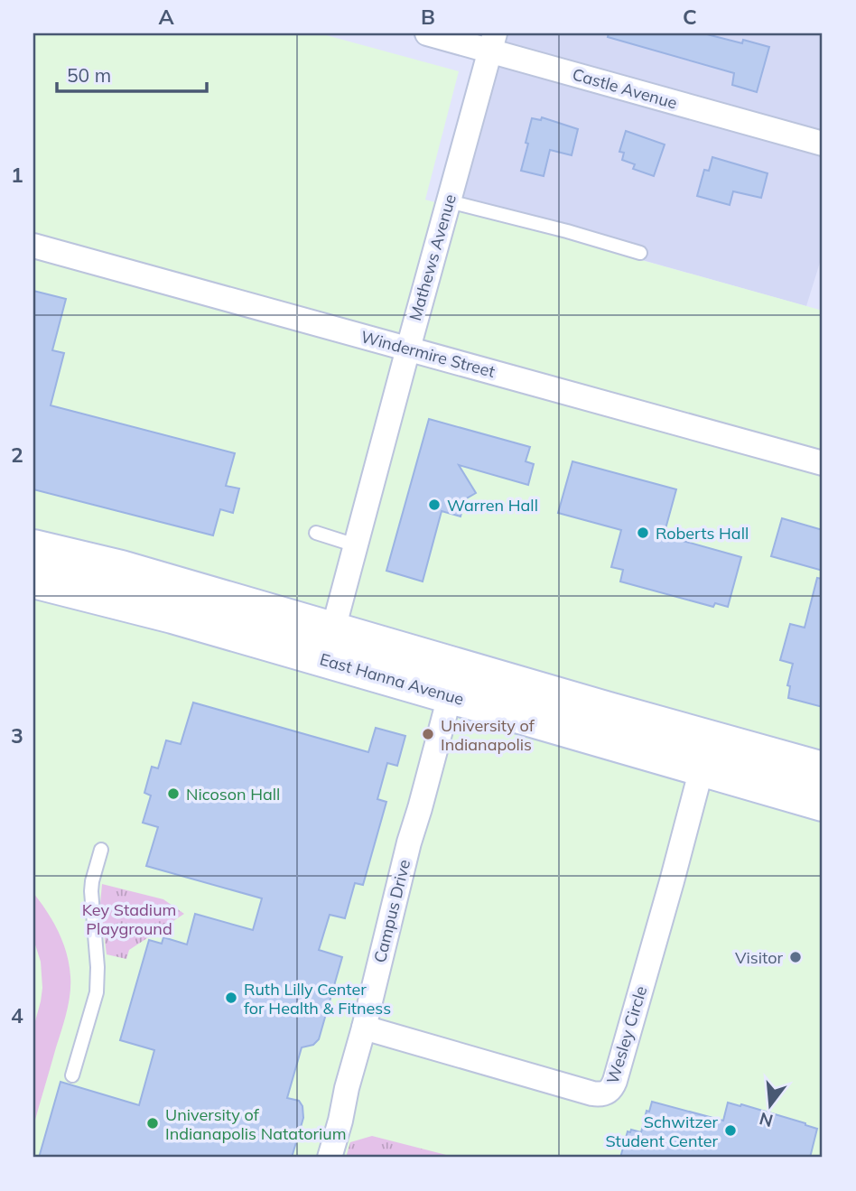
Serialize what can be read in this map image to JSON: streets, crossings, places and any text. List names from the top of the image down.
{
  "streets": {
    "main road": ["East Hanna Avenue"],
    "street": [
      "Castle Avenue",
      "Mathews Avenue",
      "Windermire Street",
      "Campus Drive",
      "Wesley Circle"
    ]
  },
  "crossings": [
    ["Castle Avenue", "Mathews Avenue"],
    ["Mathews Avenue", "Windermire Street"],
    ["Mathews Avenue", "East Hanna Avenue"],
    ["East Hanna Avenue", "Campus Drive"],
    ["East Hanna Avenue", "Wesley Circle"],
    ["Campus Drive", "Wesley Circle"]
  ],
  "parks": ["Key Stadium Playground"],
  "places": [
    "Warren Hall",
    "Roberts Hall",
    "University of Indianapolis",
    "Nicoson Hall",
    "Visitor",
    "Ruth Lilly Center for Health & Fitness",
    "University of Indianapolis Natatorium",
    "Schwitzer Student Center"
  ],
  "scale_bar": "50 m",
  "north": "bottom",
  "grid": {
    "columns": ["A", "B", "C"],
    "rows": [
      "1",
      "2",
      "3",
      "4"
    ]
  }
}
